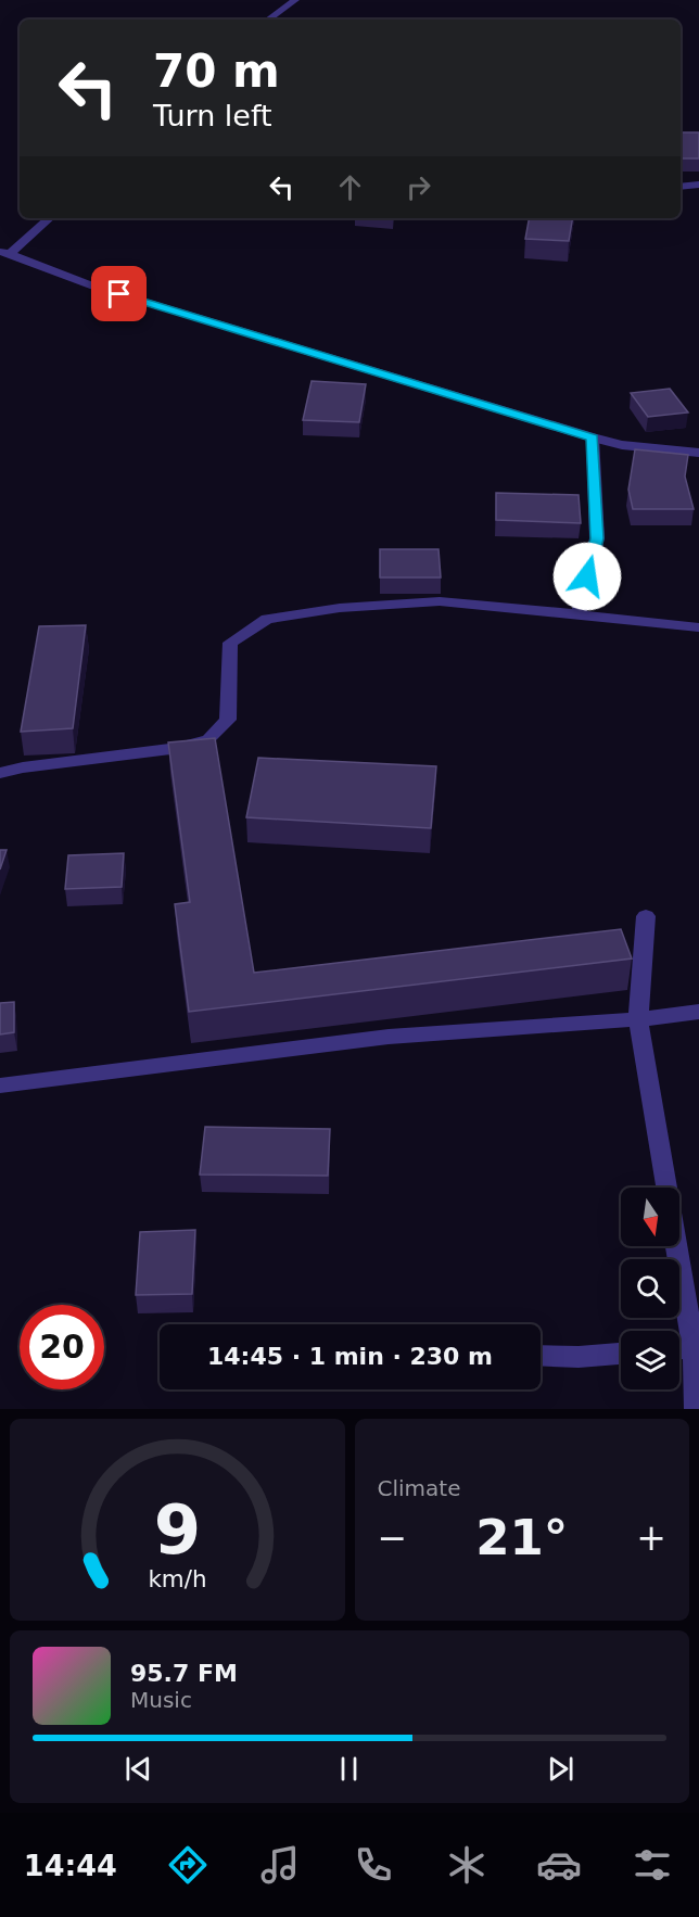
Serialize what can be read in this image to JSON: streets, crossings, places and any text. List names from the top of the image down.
{
  "north": "bottom",
  "page": {
    "turn": ["70 m", "Turn left"],
    "limit": "20",
    "trip": "14:45 · 1 min · 230 m",
    "tile": "Climate",
    "heat": ["−", "21°", "+"],
    "song": ["95.7 FM", "Music"],
    "tabs": "14:44",
    "gauge": ["9", "km/h"]
  }
}
